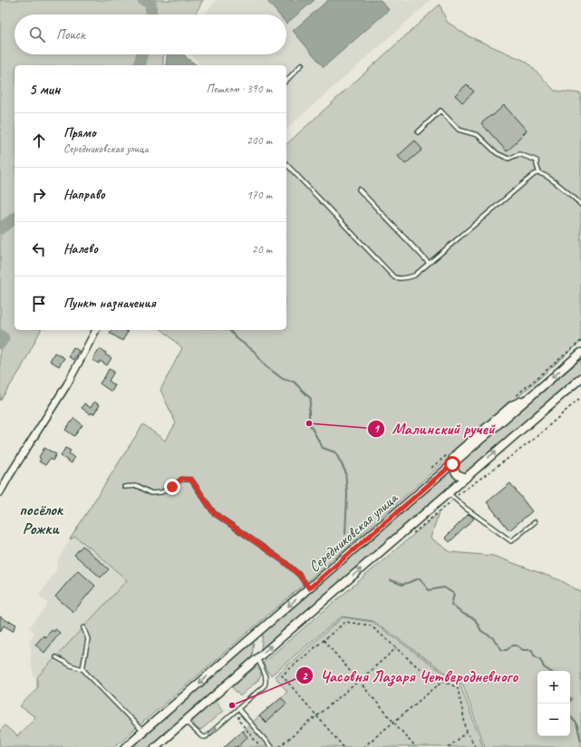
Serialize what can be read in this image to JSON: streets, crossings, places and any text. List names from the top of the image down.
{
  "streets": {
    "street": ["Середниковская улица"]
  },
  "districts": ["посёлок Рожки"],
  "places": ["Малинский ручей", "Часовня Лазаря Четверодневного"],
  "page": {
    "search": "Поиск",
    "heading": ["5 мин", "Пешком · 390 m"],
    "list": [
      ["Прямо", "Середниковская улица", "200 m"],
      ["Направо", "170 m"],
      ["Налево", "20 m"],
      "Пункт назначения"
    ],
    "map_buttons": ["+", "−"]
  }
}
